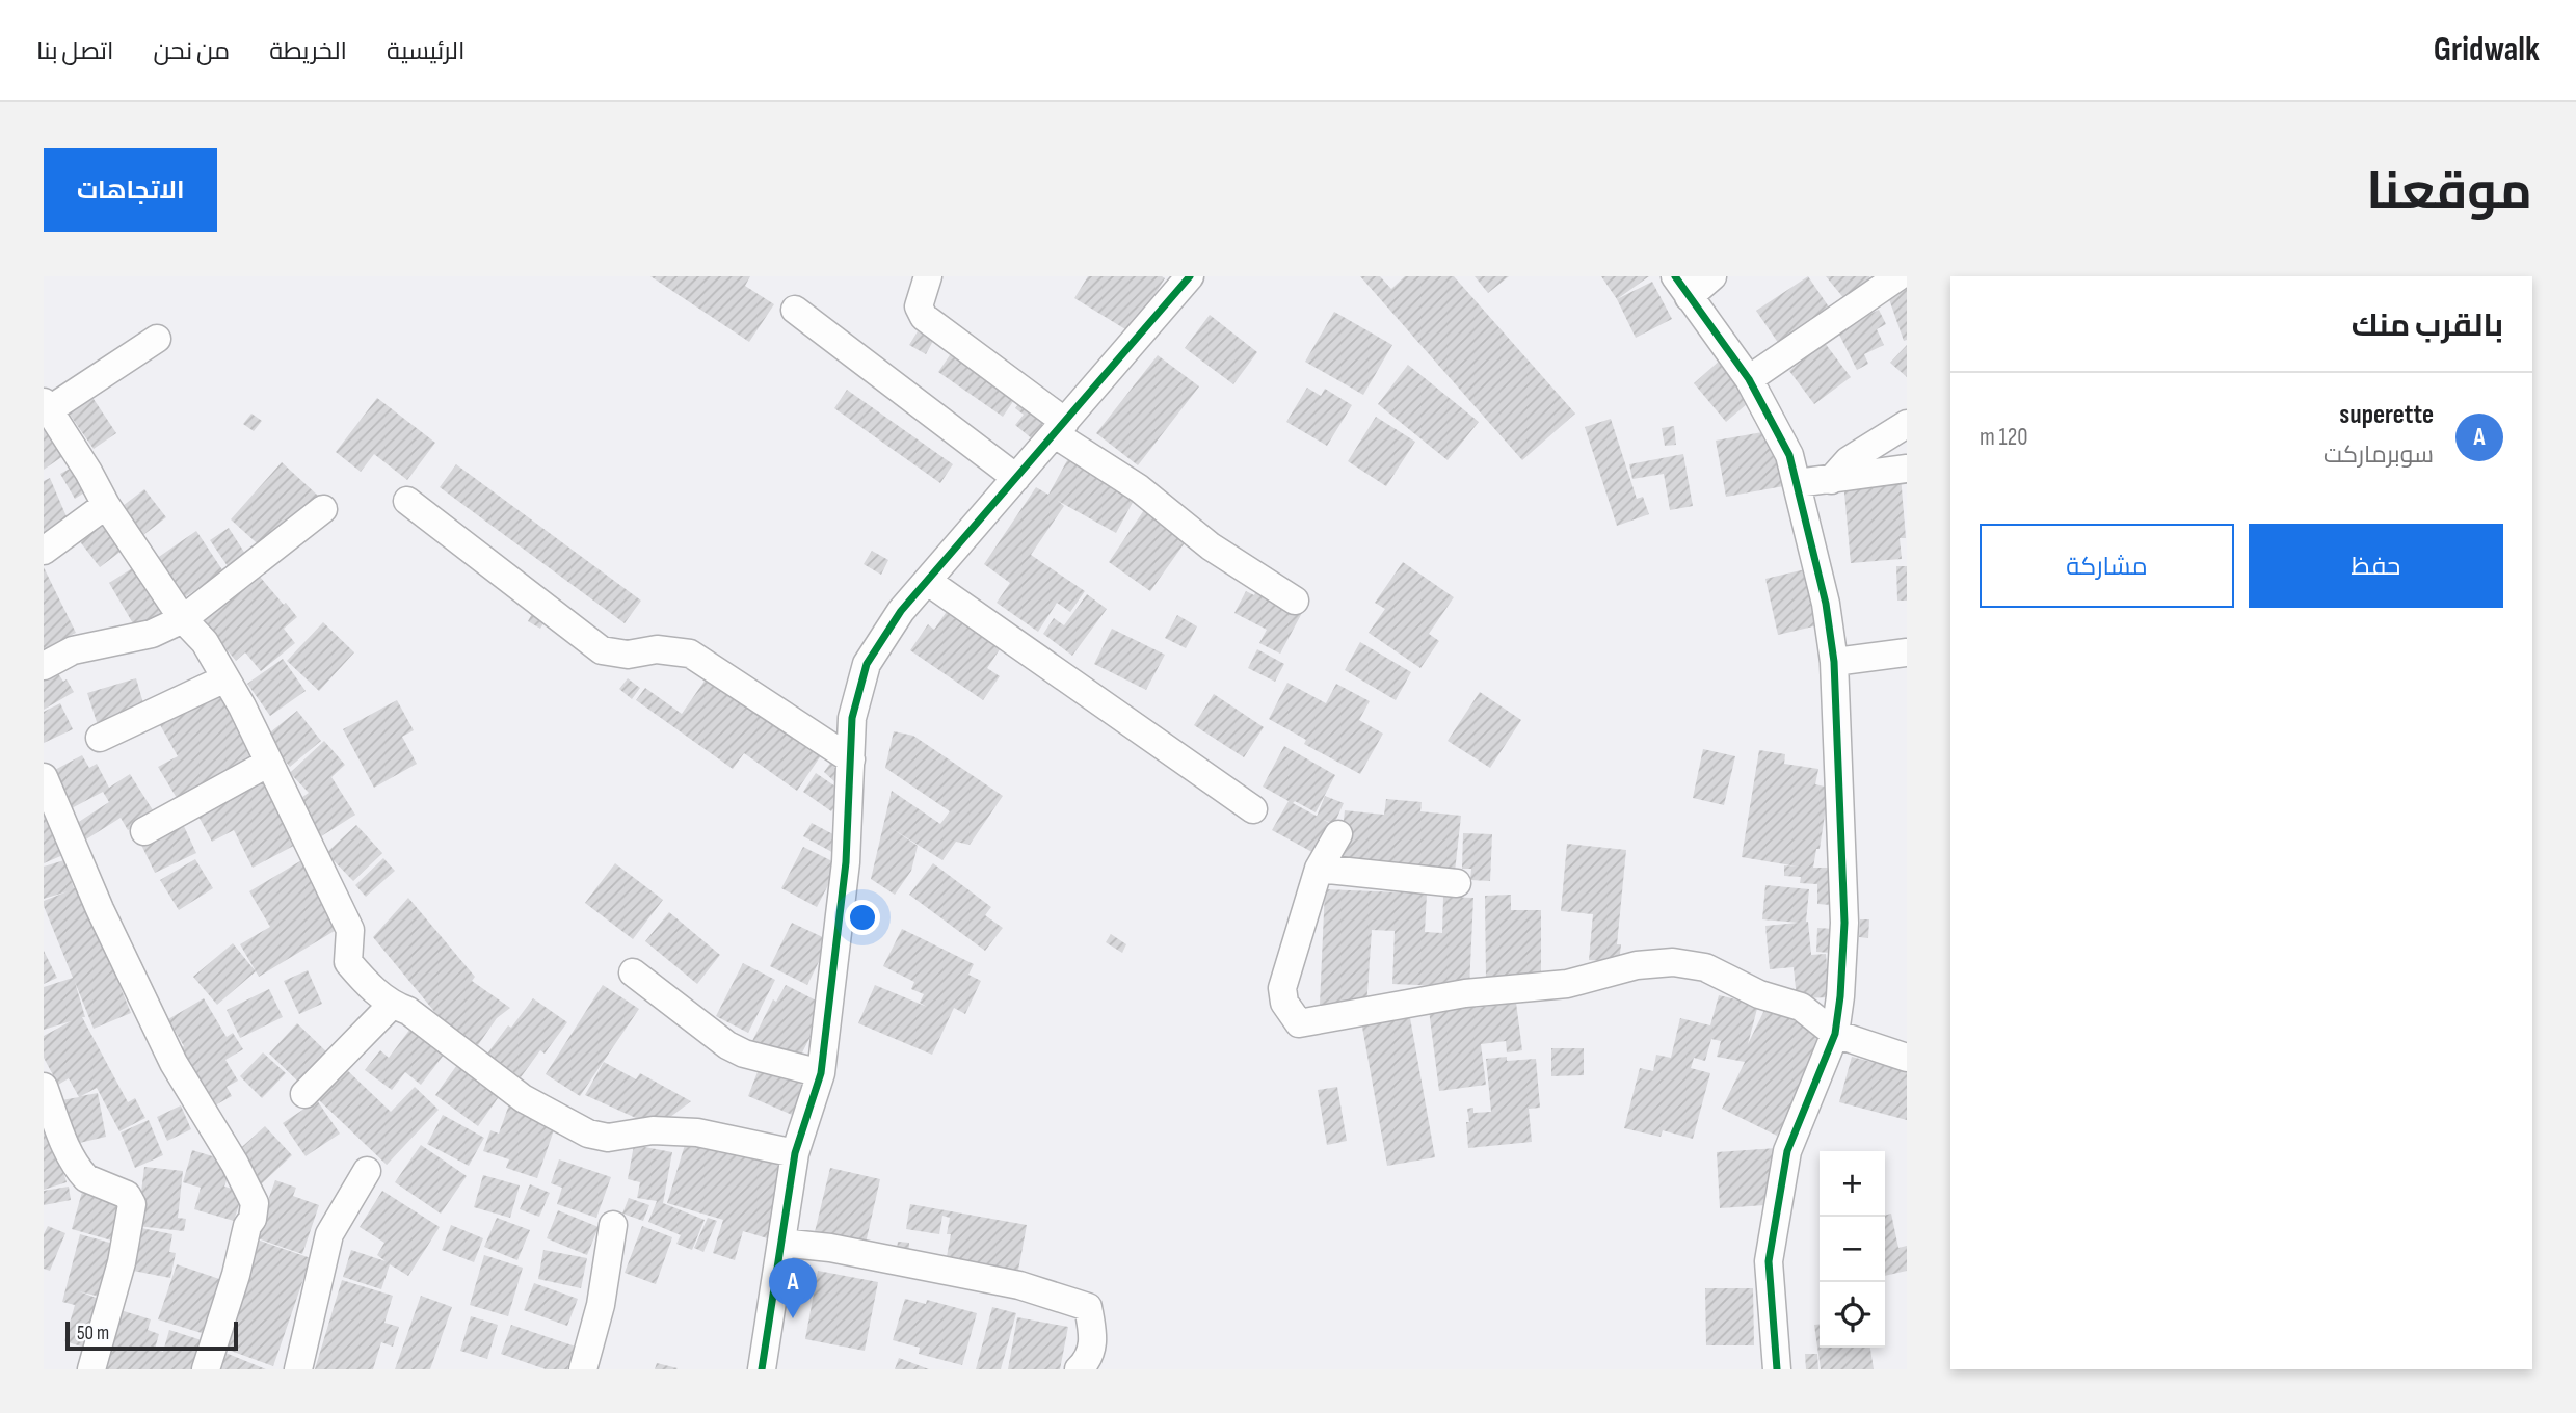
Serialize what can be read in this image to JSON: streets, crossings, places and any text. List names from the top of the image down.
{
  "scale_bar": "50 m",
  "page": {
    "header": "Gridwalk",
    "nav": [
      "الرئيسية",
      "الخريطة",
      "من نحن",
      "اتصل بنا"
    ],
    "title": "موقعنا",
    "buttons": [
      "الاتجاهات",
      ["حفظ", "مشاركة"]
    ],
    "heading": "بالقرب منك",
    "list": [
      {
        "mark": "A",
        "name": "superette",
        "note": "سوبرماركت",
        "value": "120 m"
      }
    ],
    "map_buttons": ["+", "−"],
    "pins": "A",
    "scale": "50 m"
  }
}
